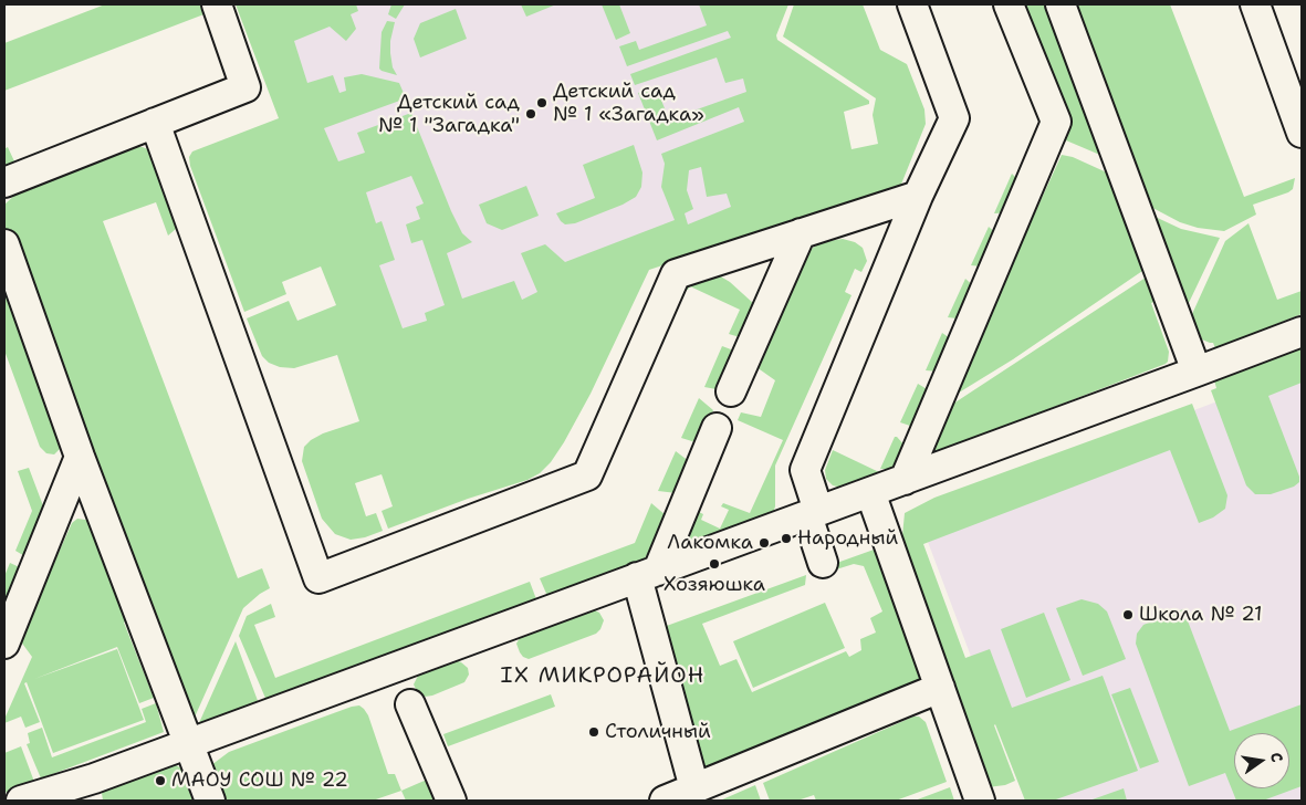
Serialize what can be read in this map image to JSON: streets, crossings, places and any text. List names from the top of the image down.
{
  "districts": ["IX МИКРОРАЙОН"],
  "places": [
    "Детский сад № 1 «Загадка»",
    "Детский сад № 1 \"Загадка\"",
    "Народный",
    "Лакомка",
    "Хозяюшка",
    "Школа № 21",
    "Столичный",
    "МАОУ СОШ № 22"
  ],
  "north": "right"
}
